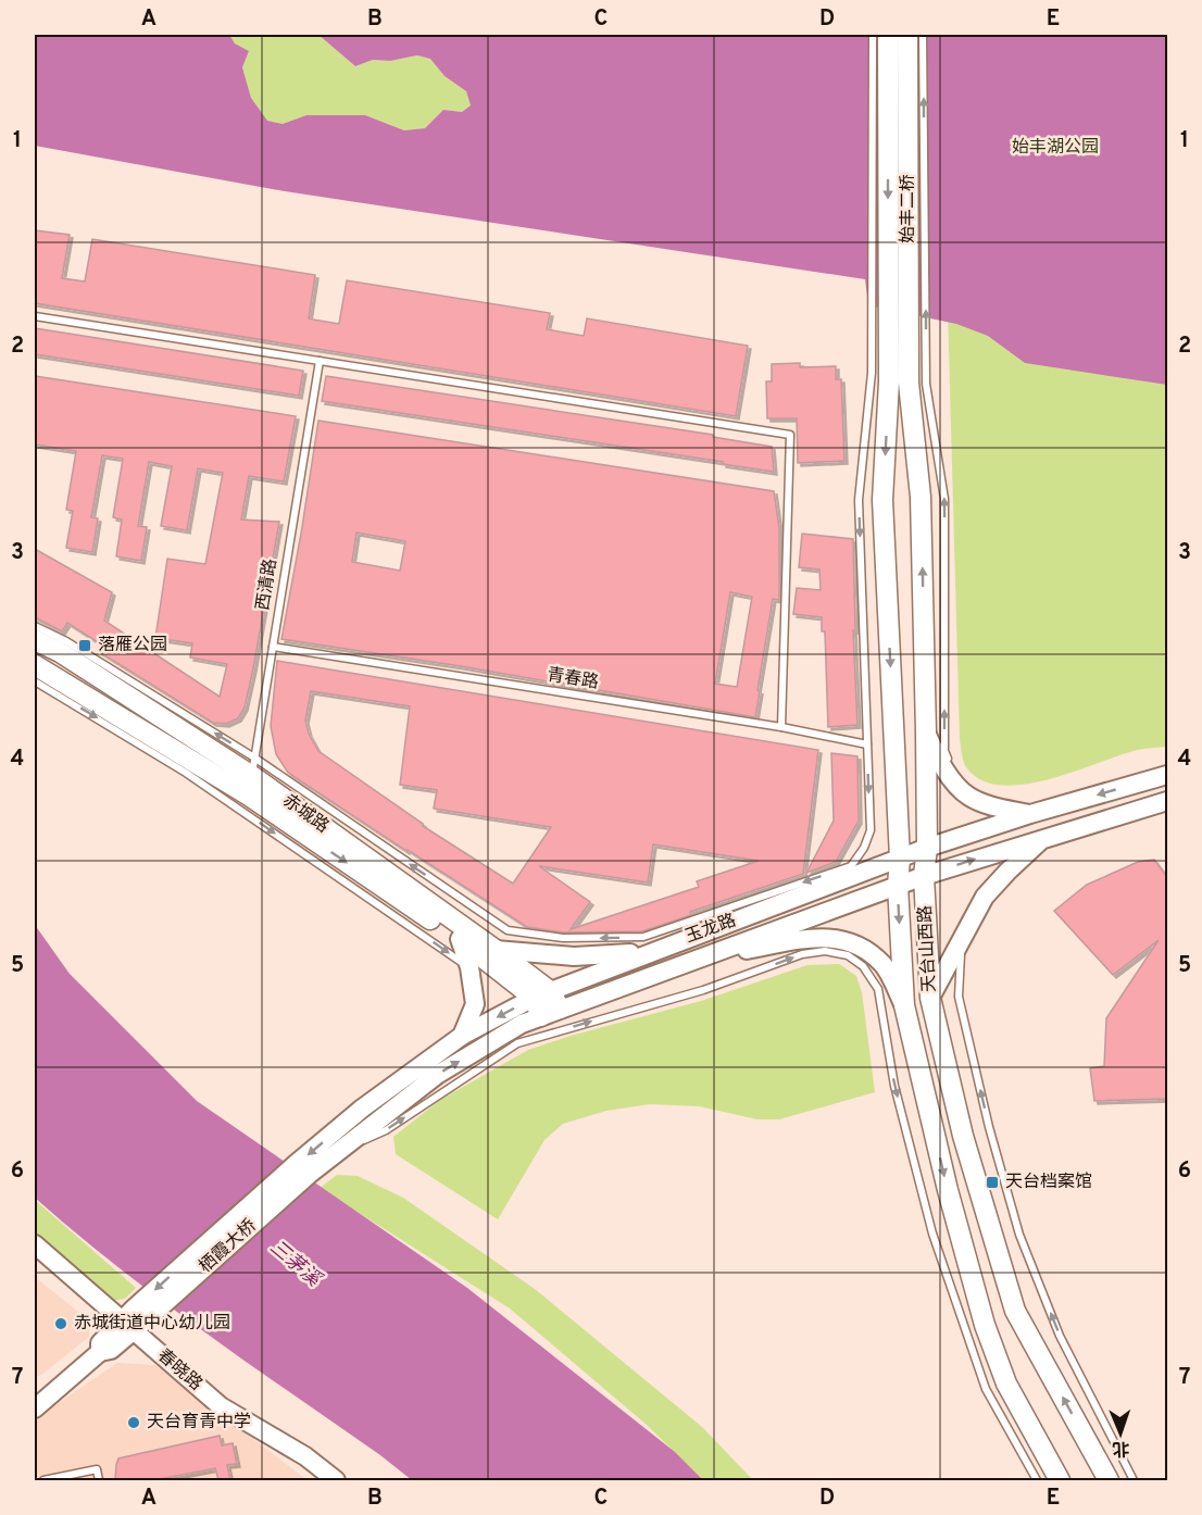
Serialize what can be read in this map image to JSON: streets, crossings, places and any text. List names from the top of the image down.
{
  "streets": {
    "main road": [
      "始丰二桥",
      "赤城路",
      "玉龙路",
      "天台山西路",
      "栖霞大桥",
      "春晓路"
    ],
    "lane": ["西清路", "青春路"]
  },
  "crossings": [
    ["始丰二桥", "天台山西路"],
    ["西清路", "青春路"],
    ["西清路", "赤城路"],
    ["赤城路", "玉龙路"],
    ["玉龙路", "天台山西路"],
    ["玉龙路", "栖霞大桥"],
    ["栖霞大桥", "春晓路"]
  ],
  "water": ["三茅溪"],
  "parks": ["始丰湖公园"],
  "places": {
    "transit": ["落雁公园", "天台档案馆"],
    "other": ["赤城街道中心幼儿园", "天台育青中学"]
  },
  "north": "bottom",
  "grid": {
    "columns": [
      "A",
      "B",
      "C",
      "D",
      "E"
    ],
    "rows": [
      "1",
      "2",
      "3",
      "4",
      "5",
      "6",
      "7"
    ]
  }
}
